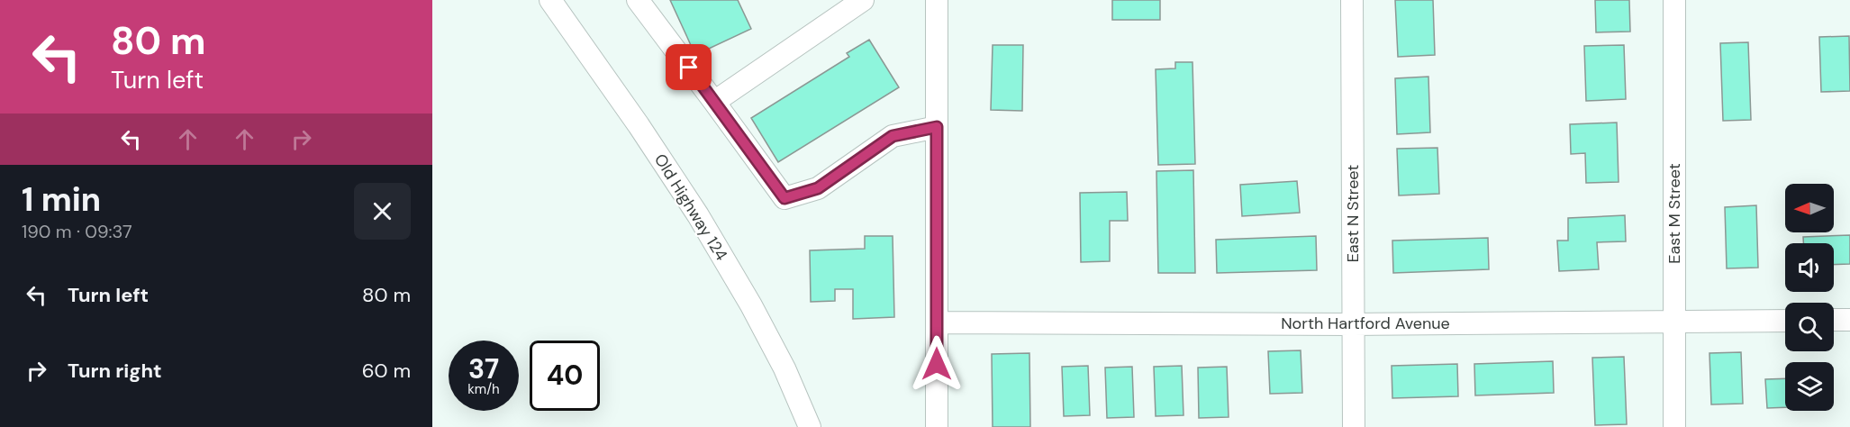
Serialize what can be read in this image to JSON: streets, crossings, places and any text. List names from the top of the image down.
{
  "streets": {
    "street": [
      "Old Highway 124",
      "East N Street",
      "East M Street",
      "North Hartford Avenue"
    ]
  },
  "crossings": [
    ["East N Street", "North Hartford Avenue"],
    ["East M Street", "North Hartford Avenue"]
  ],
  "north": "left",
  "page": {
    "turn": ["80 m", "Turn left"],
    "heading": ["1 min", "190 m · 09:37"],
    "list": [
      {
        "name": "Turn left",
        "value": "80 m"
      },
      {
        "name": "Turn right",
        "value": "60 m"
      }
    ],
    "speed": "37 km/h",
    "limit": "40"
  }
}
